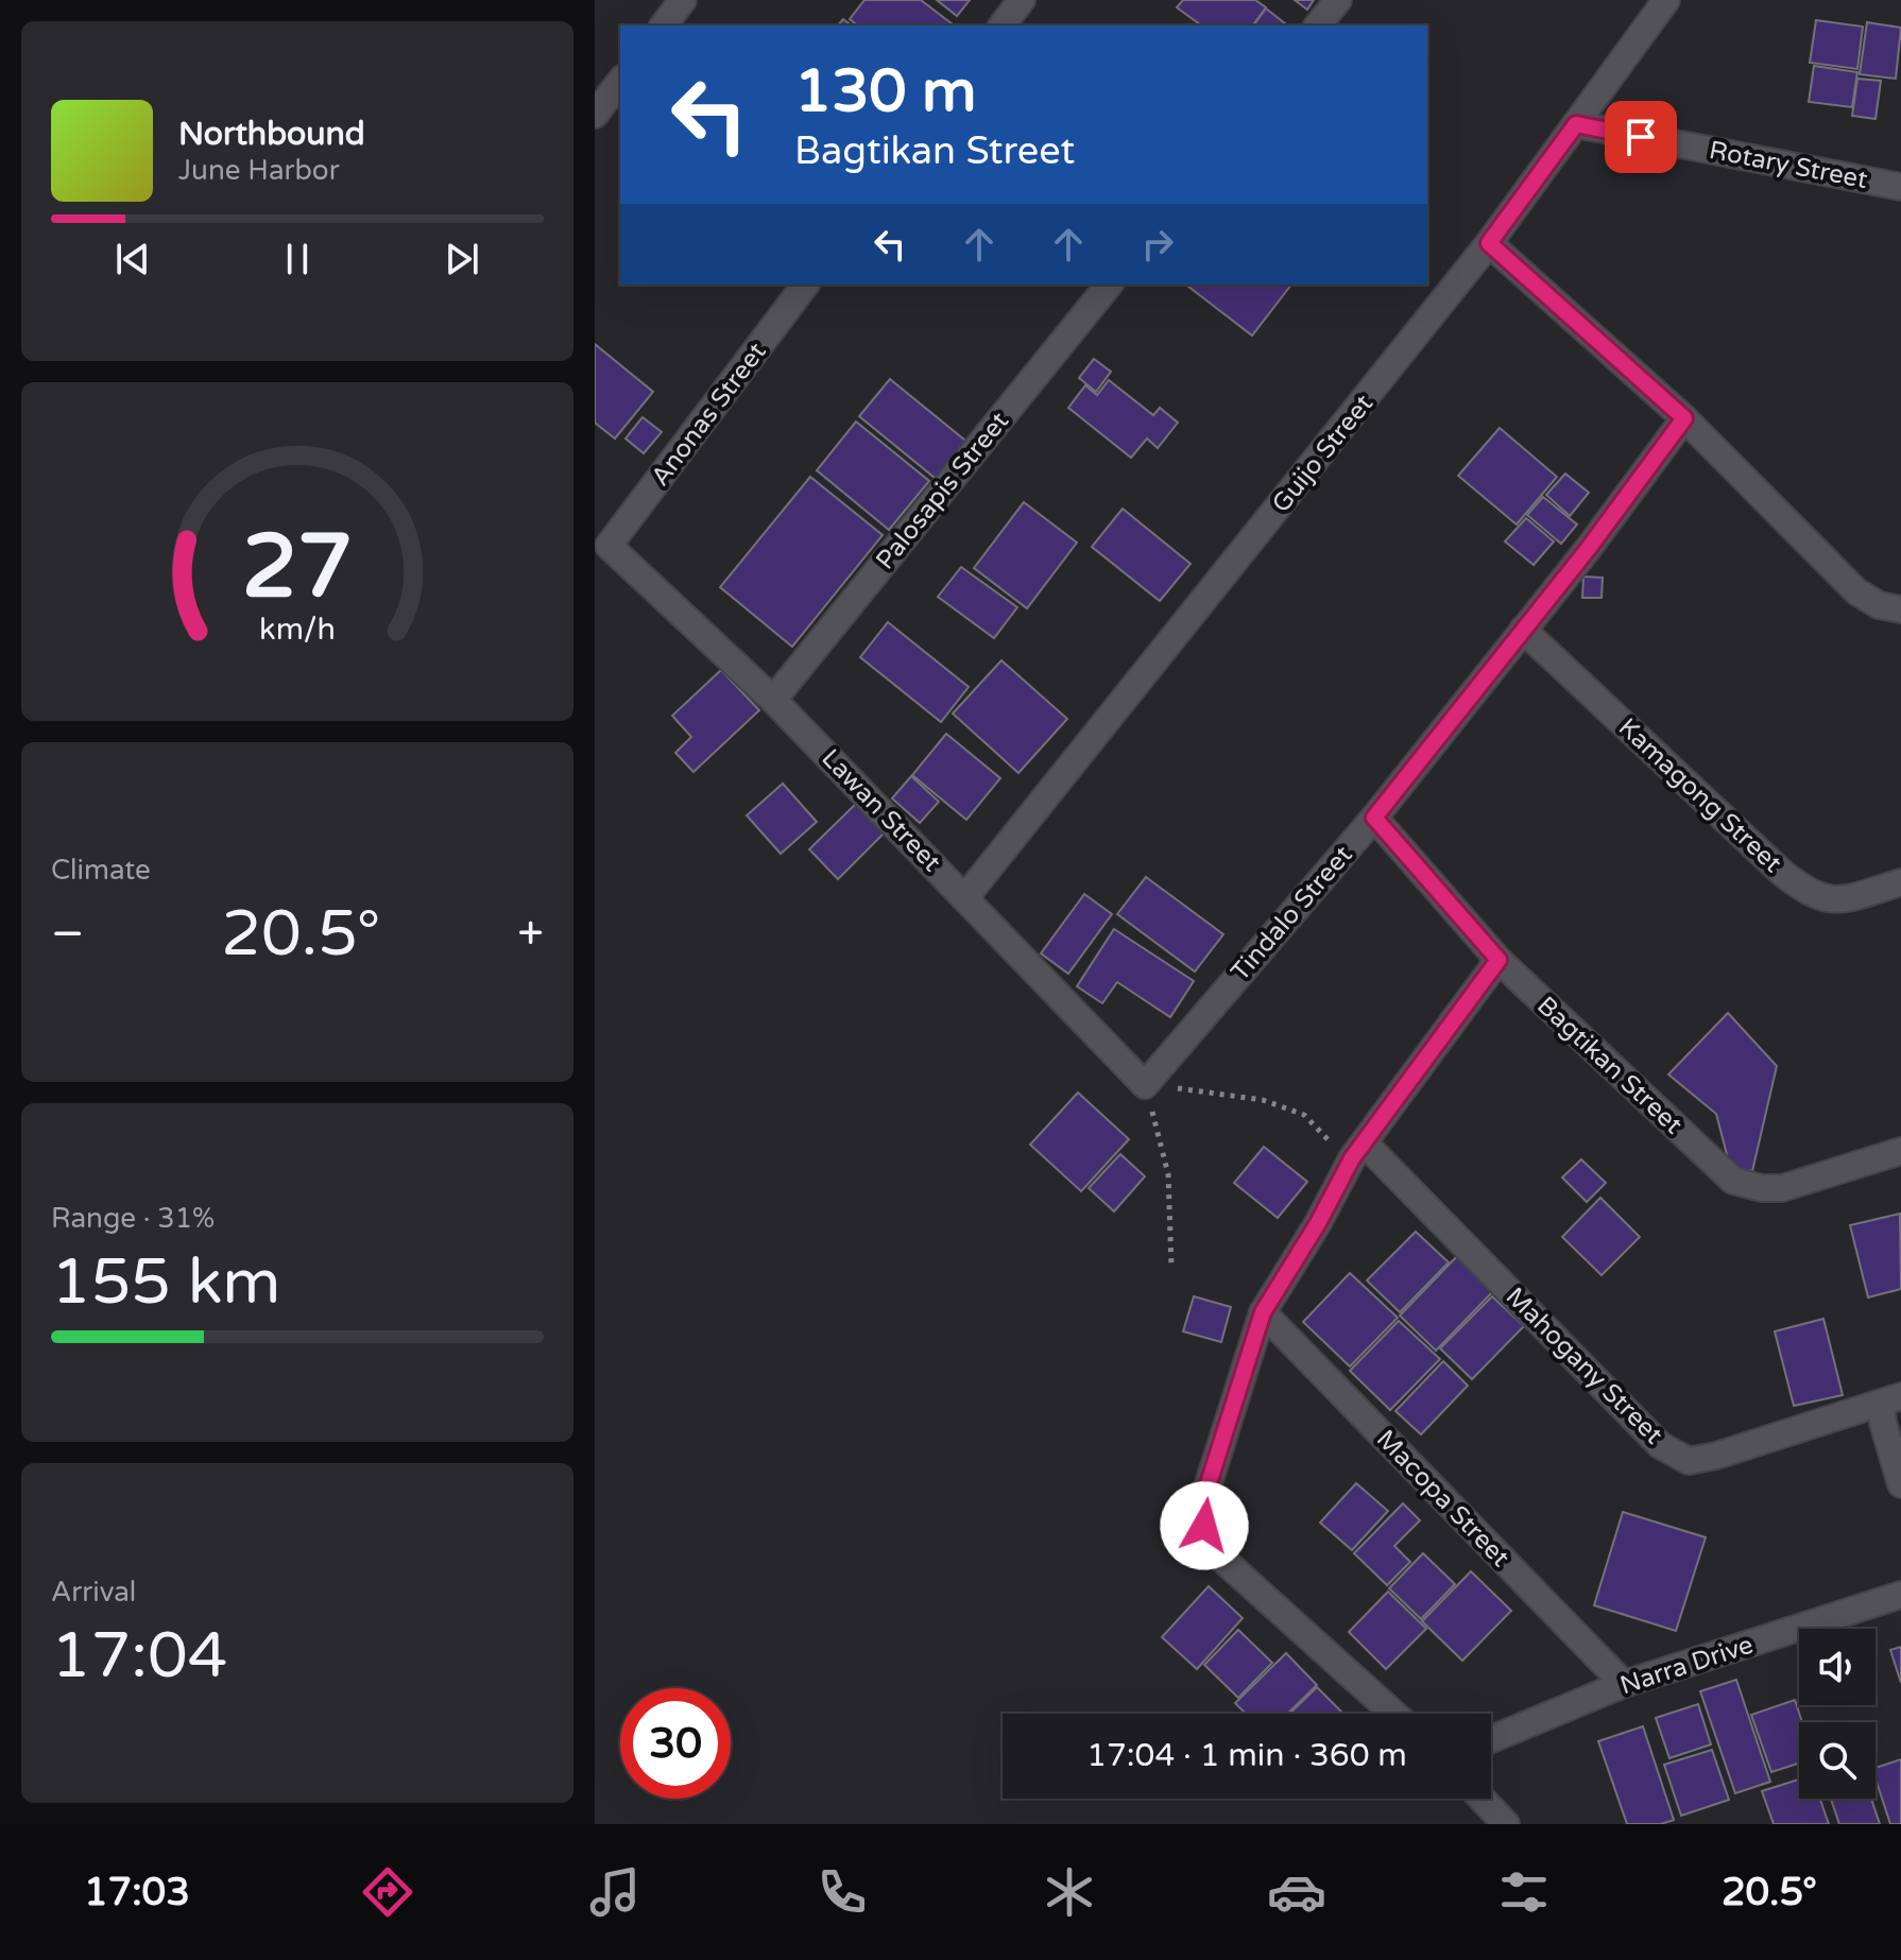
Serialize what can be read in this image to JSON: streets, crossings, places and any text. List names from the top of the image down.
{
  "streets": {
    "street": [
      "Rotary Street",
      "Anonas Street",
      "Guijo Street",
      "Palosapis Street",
      "Kamagong Street",
      "Lawan Street",
      "Tindalo Street",
      "Bagtikan Street",
      "Mahogany Street",
      "Macopa Street",
      "Narra Drive"
    ]
  },
  "crossings": [
    ["Rotary Street", "Guijo Street"],
    ["Anonas Street", "Lawan Street"],
    ["Guijo Street", "Lawan Street"],
    ["Palosapis Street", "Lawan Street"],
    ["Kamagong Street", "Tindalo Street"],
    ["Lawan Street", "Tindalo Street"],
    ["Tindalo Street", "Bagtikan Street"],
    ["Macopa Street", "Narra Drive"]
  ],
  "page": {
    "turn": ["130 m", "Bagtikan Street"],
    "song": ["Northbound", "June Harbor"],
    "tile": [
      "Climate",
      ["Range · 31%", "155 km"],
      ["Arrival", "17:04"]
    ],
    "heat": ["−", "20.5°", "+"],
    "limit": "30",
    "trip": "17:04 · 1 min · 360 m",
    "tabs": ["17:03", "20.5°"],
    "gauge": ["27", "km/h"]
  }
}
